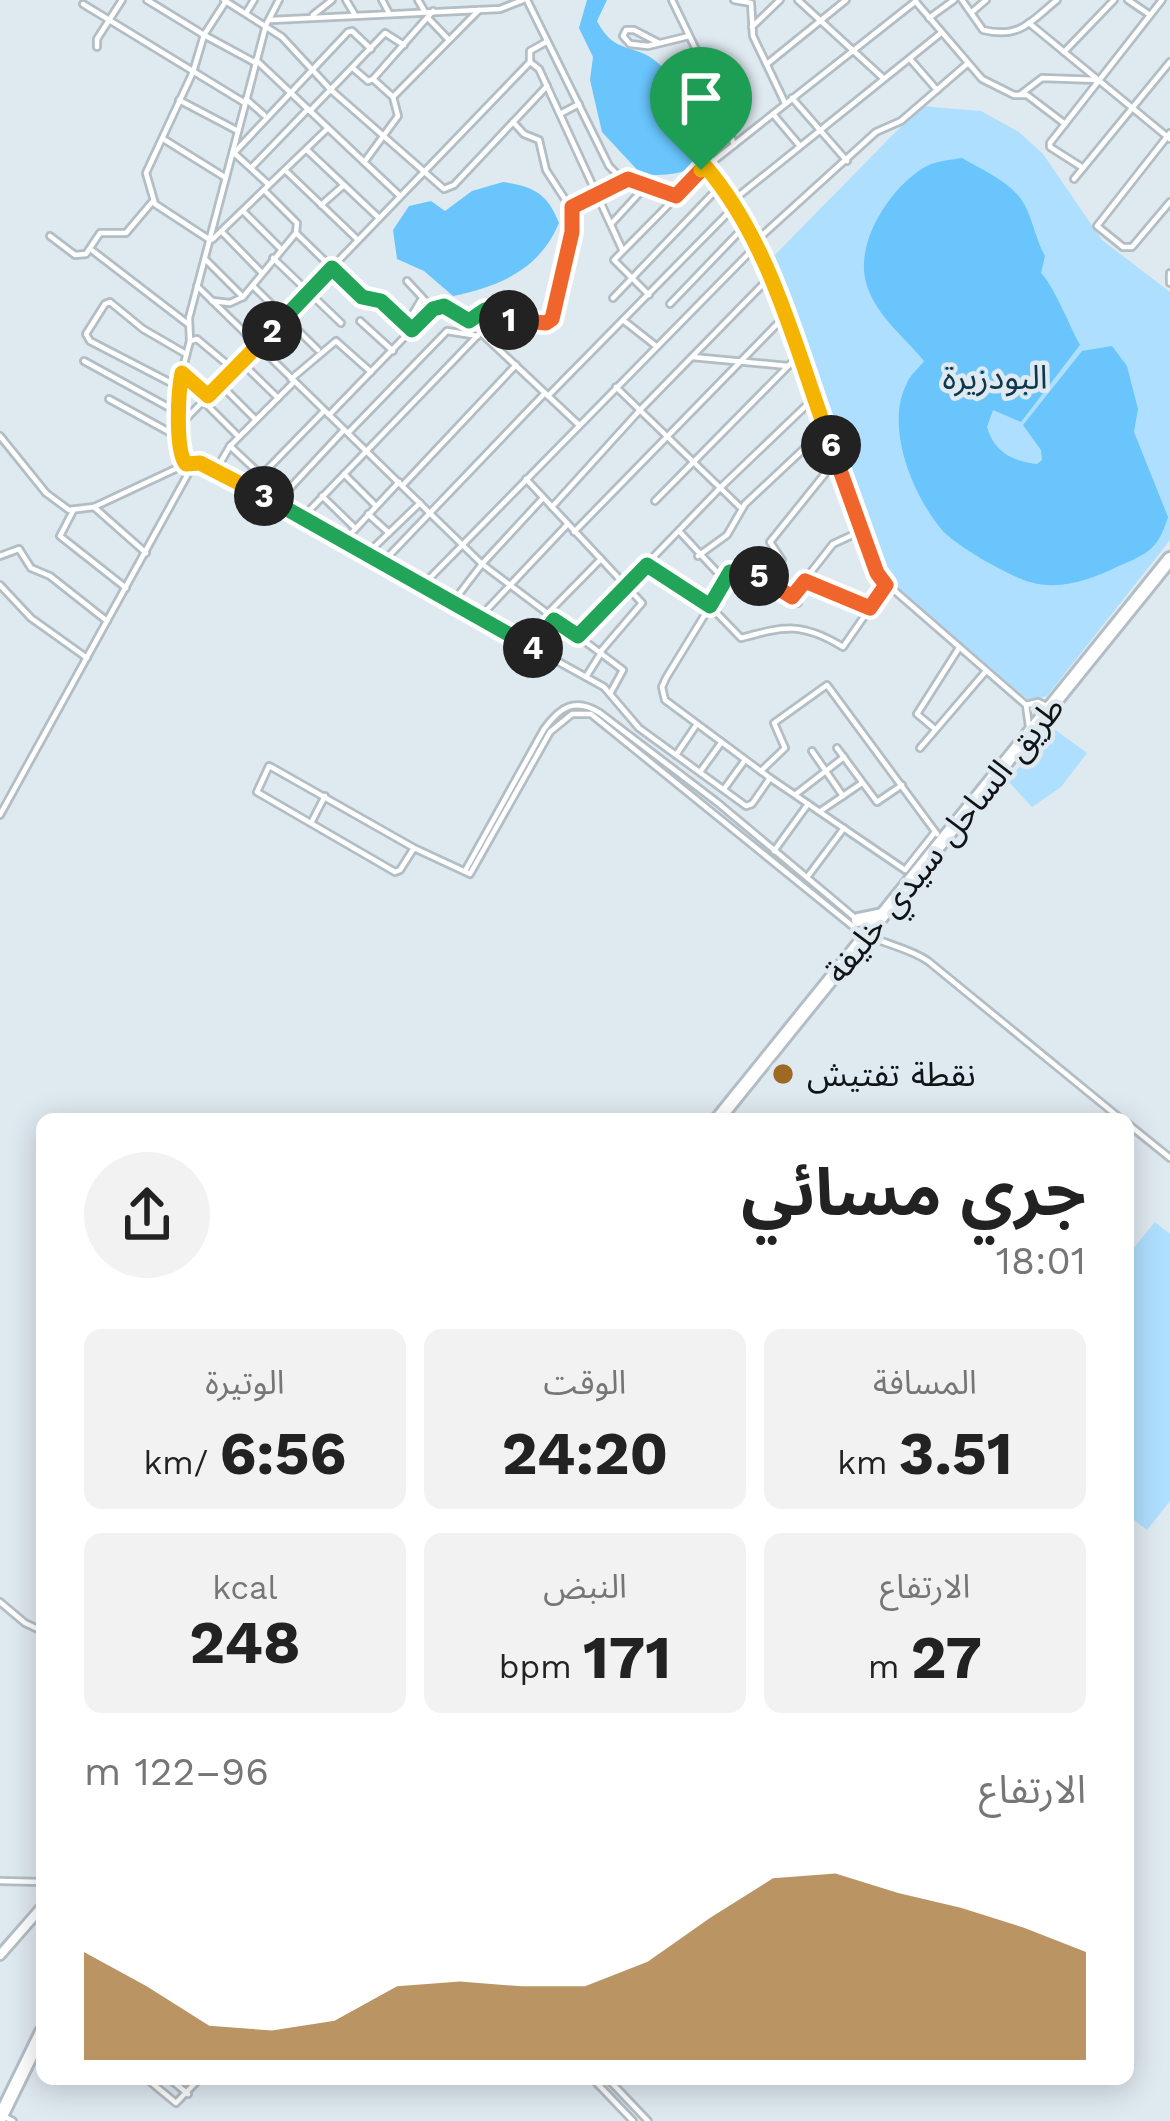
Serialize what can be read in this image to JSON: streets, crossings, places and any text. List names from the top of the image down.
{
  "streets": {
    "highway": ["طريق الساحل سيدي خليفة"]
  },
  "parks": ["البودزيرة"],
  "places": ["نقطة تفتيش"],
  "page": {
    "pins": [
      "1",
      "2",
      "6",
      "3",
      "5",
      "4"
    ],
    "heading": ["جري مسائي", "18:01"],
    "stats": [
      ["المسافة", "3.51 km"],
      ["الوقت", "24:20"],
      ["الوتيرة", "6:56 /km"],
      ["الارتفاع", "27 m"],
      ["النبض", "171 bpm"],
      ["kcal", "248"]
    ],
    "chart": ["الارتفاع", "96–122 m"]
  }
}
